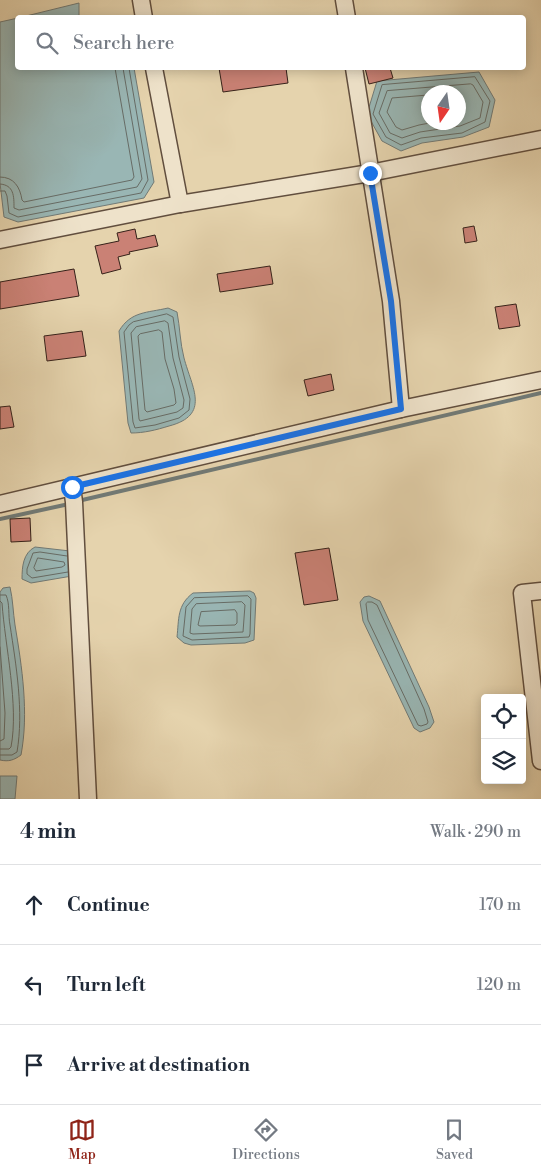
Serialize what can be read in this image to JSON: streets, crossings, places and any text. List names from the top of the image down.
{
  "north": "bottom",
  "page": {
    "search": "Search here",
    "heading": ["4 min", "Walk · 290 m"],
    "list": [
      ["Continue", "170 m"],
      ["Turn left", "120 m"],
      "Arrive at destination"
    ],
    "nav": ["Map", "Directions", "Saved"]
  }
}
